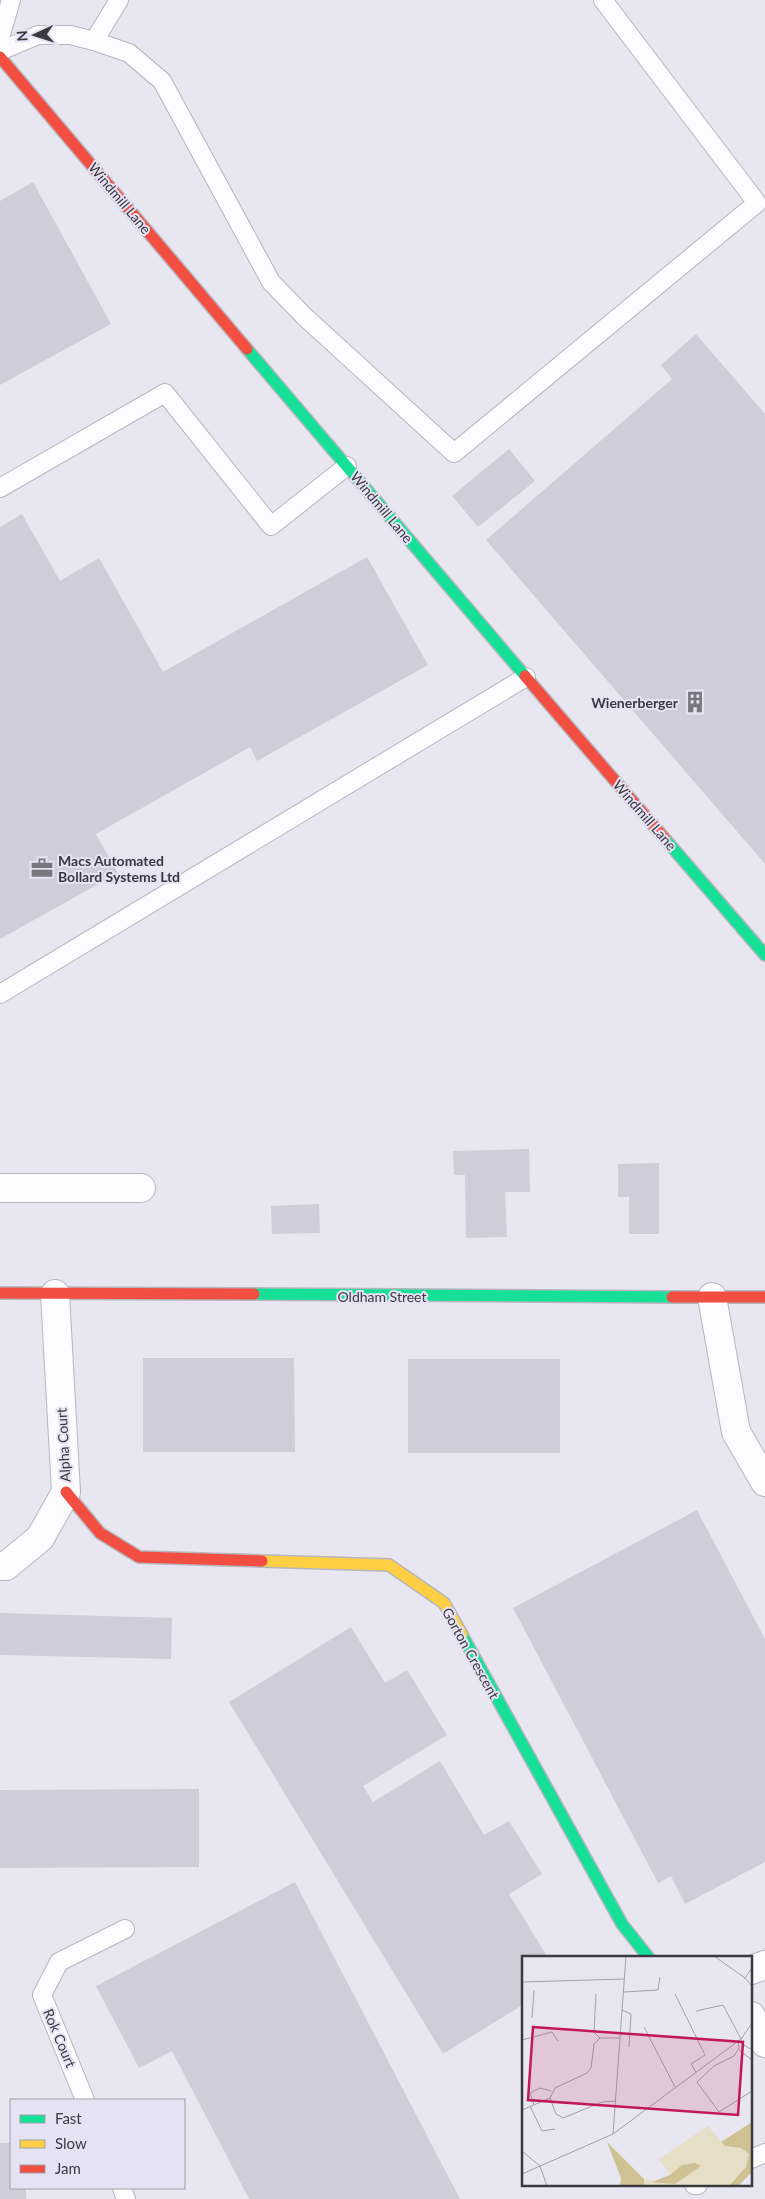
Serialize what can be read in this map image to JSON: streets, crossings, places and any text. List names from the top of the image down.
{
  "streets": {
    "street": [
      "Windmill Lane",
      "Oldham Street",
      "Alpha Court",
      "Gorton Crescent"
    ],
    "lane": ["Rok Court"]
  },
  "crossings": [
    ["Oldham Street", "Alpha Court"],
    ["Alpha Court", "Gorton Crescent"]
  ],
  "places": {
    "building": ["Wienerberger"],
    "office": ["Macs Automated Bollard Systems Ltd"]
  },
  "legend": ["Fast", "Slow", "Jam"],
  "north": "left"
}
